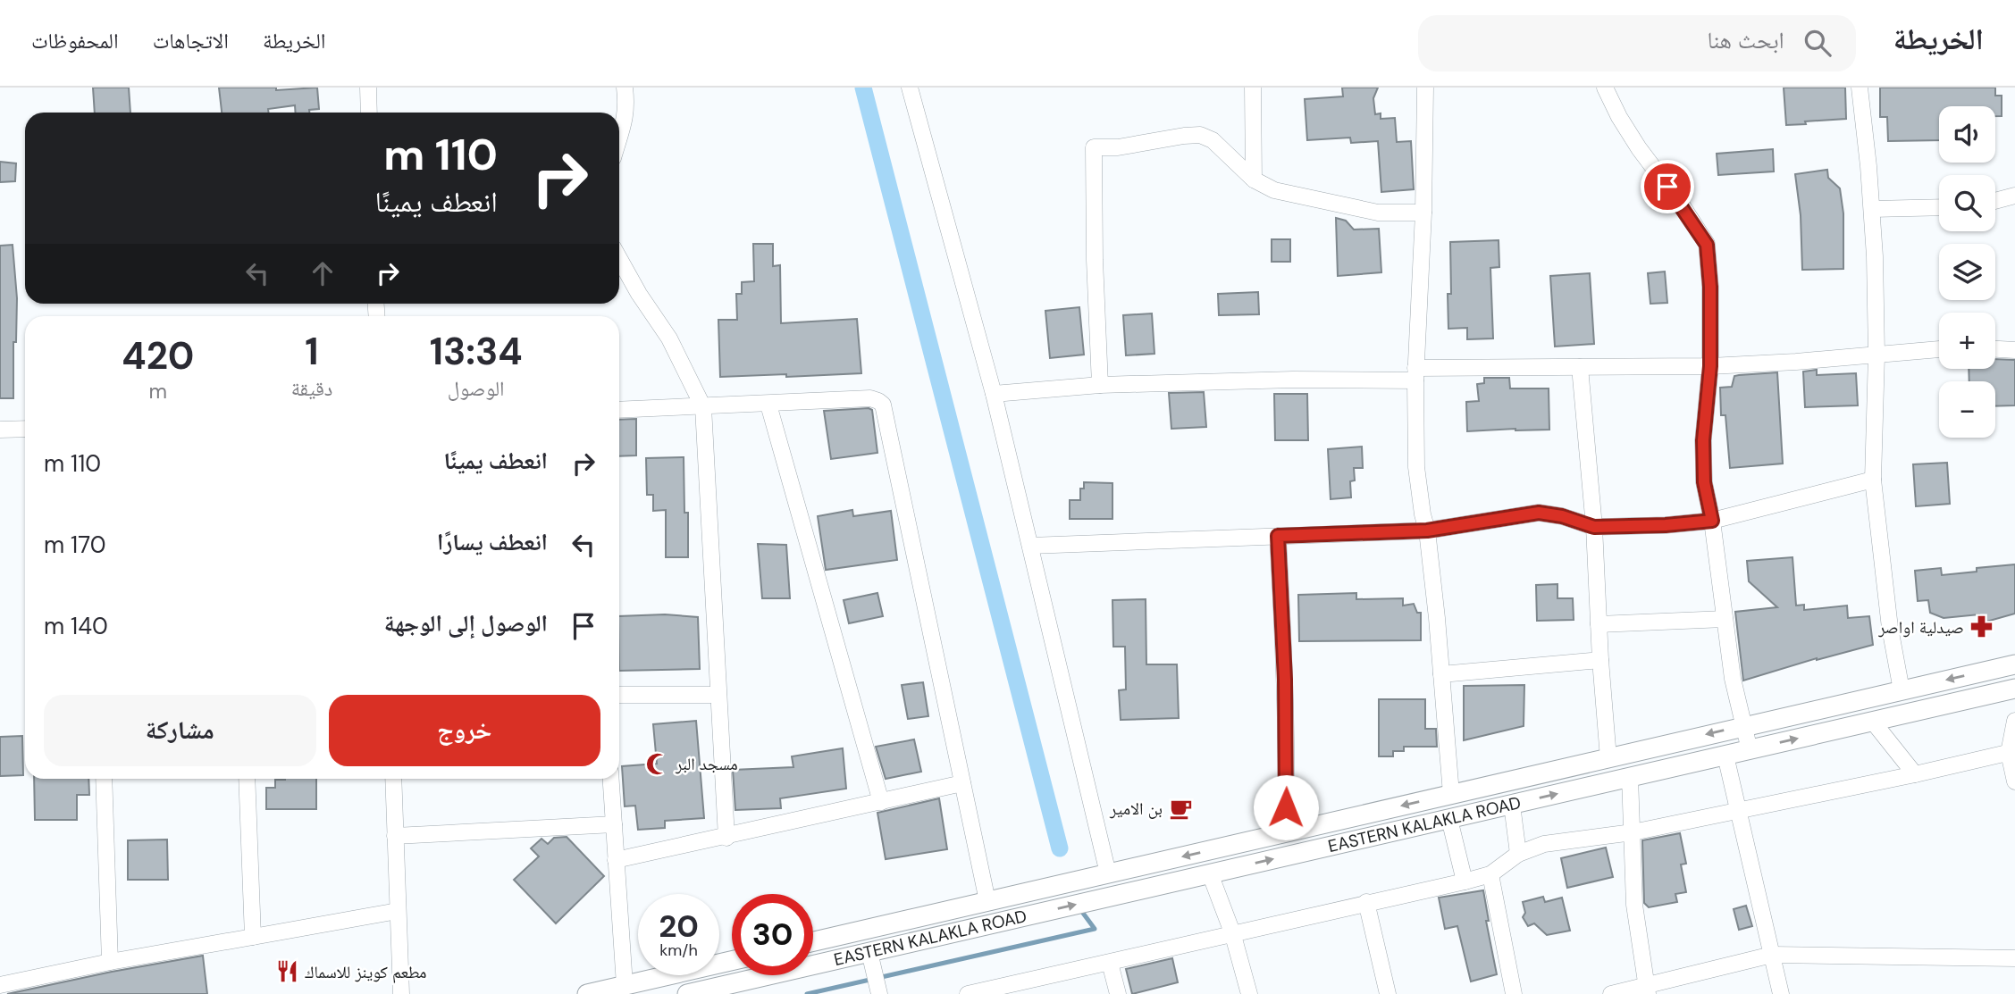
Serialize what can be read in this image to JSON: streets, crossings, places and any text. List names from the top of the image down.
{
  "streets": {
    "street": ["EASTERN KALAKLA ROAD"]
  },
  "places": {
    "pharmacy": ["صيدلية اواصر"],
    "mosque": ["مسجد البر"],
    "cafe": ["بن الامير"],
    "restaurant": ["مطعم كوينز للاسماك"]
  },
  "page": {
    "header": "الخريطة",
    "search": "ابحث هنا",
    "nav": ["الخريطة", "الاتجاهات", "المحفوظات"],
    "map_buttons": ["+", "−"],
    "turn": ["110 m", "انعطف يمينًا"],
    "eta": [
      "13:34",
      "الوصول",
      "1",
      "دقيقة",
      "420",
      "m"
    ],
    "list": [
      {
        "name": "انعطف يمينًا",
        "value": "110 m"
      },
      {
        "name": "انعطف يسارًا",
        "value": "170 m"
      },
      {
        "name": "الوصول إلى الوجهة",
        "value": "140 m"
      }
    ],
    "buttons": ["خروج", "مشاركة"],
    "speed": "20 km/h",
    "limit": "30"
  }
}
